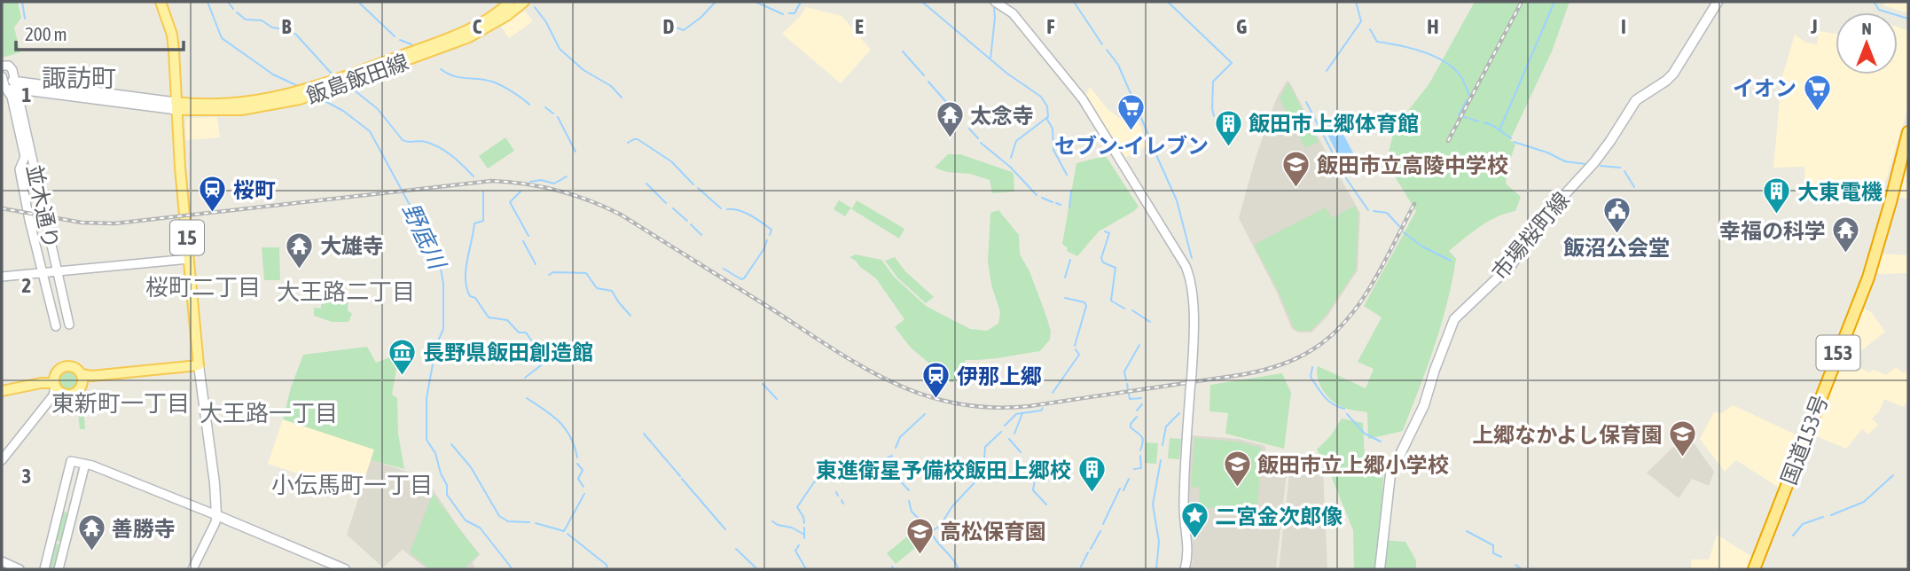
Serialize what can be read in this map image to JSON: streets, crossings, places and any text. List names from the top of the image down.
{
  "streets": {
    "highway": ["153", "国道153号"],
    "main road": ["飯島飯田線", "市場桜町線", "15"],
    "street": ["並木通り"]
  },
  "crossings": [
    ["飯島飯田線", "15"]
  ],
  "districts": [
    "諏訪町",
    "桜町二丁目",
    "大王路二丁目",
    "東新町一丁目",
    "大王路一丁目",
    "小伝馬町一丁目"
  ],
  "water": ["野底川"],
  "places": {
    "supermarket": ["イオン", "セブン-イレブン"],
    "temple": [
      "太念寺",
      "幸福の科学",
      "大雄寺",
      "善勝寺"
    ],
    "building": ["飯田市上郷体育館", "大東電機", "東進衛星予備校飯田上郷校"],
    "school or university": [
      "飯田市立高陵中学校",
      "上郷なかよし保育園",
      "飯田市立上郷小学校",
      "高松保育園"
    ],
    "station": ["桜町", "伊那上郷"],
    "public building": ["飯沼公会堂"],
    "museum": ["長野県飯田創造館"],
    "place": ["二宮金次郎像"]
  },
  "scale_bar": "200 m",
  "north": "top",
  "grid": {
    "columns": [
      "B",
      "C",
      "D",
      "E",
      "F",
      "G",
      "H",
      "I",
      "J"
    ],
    "rows": ["1", "2", "3"]
  }
}
